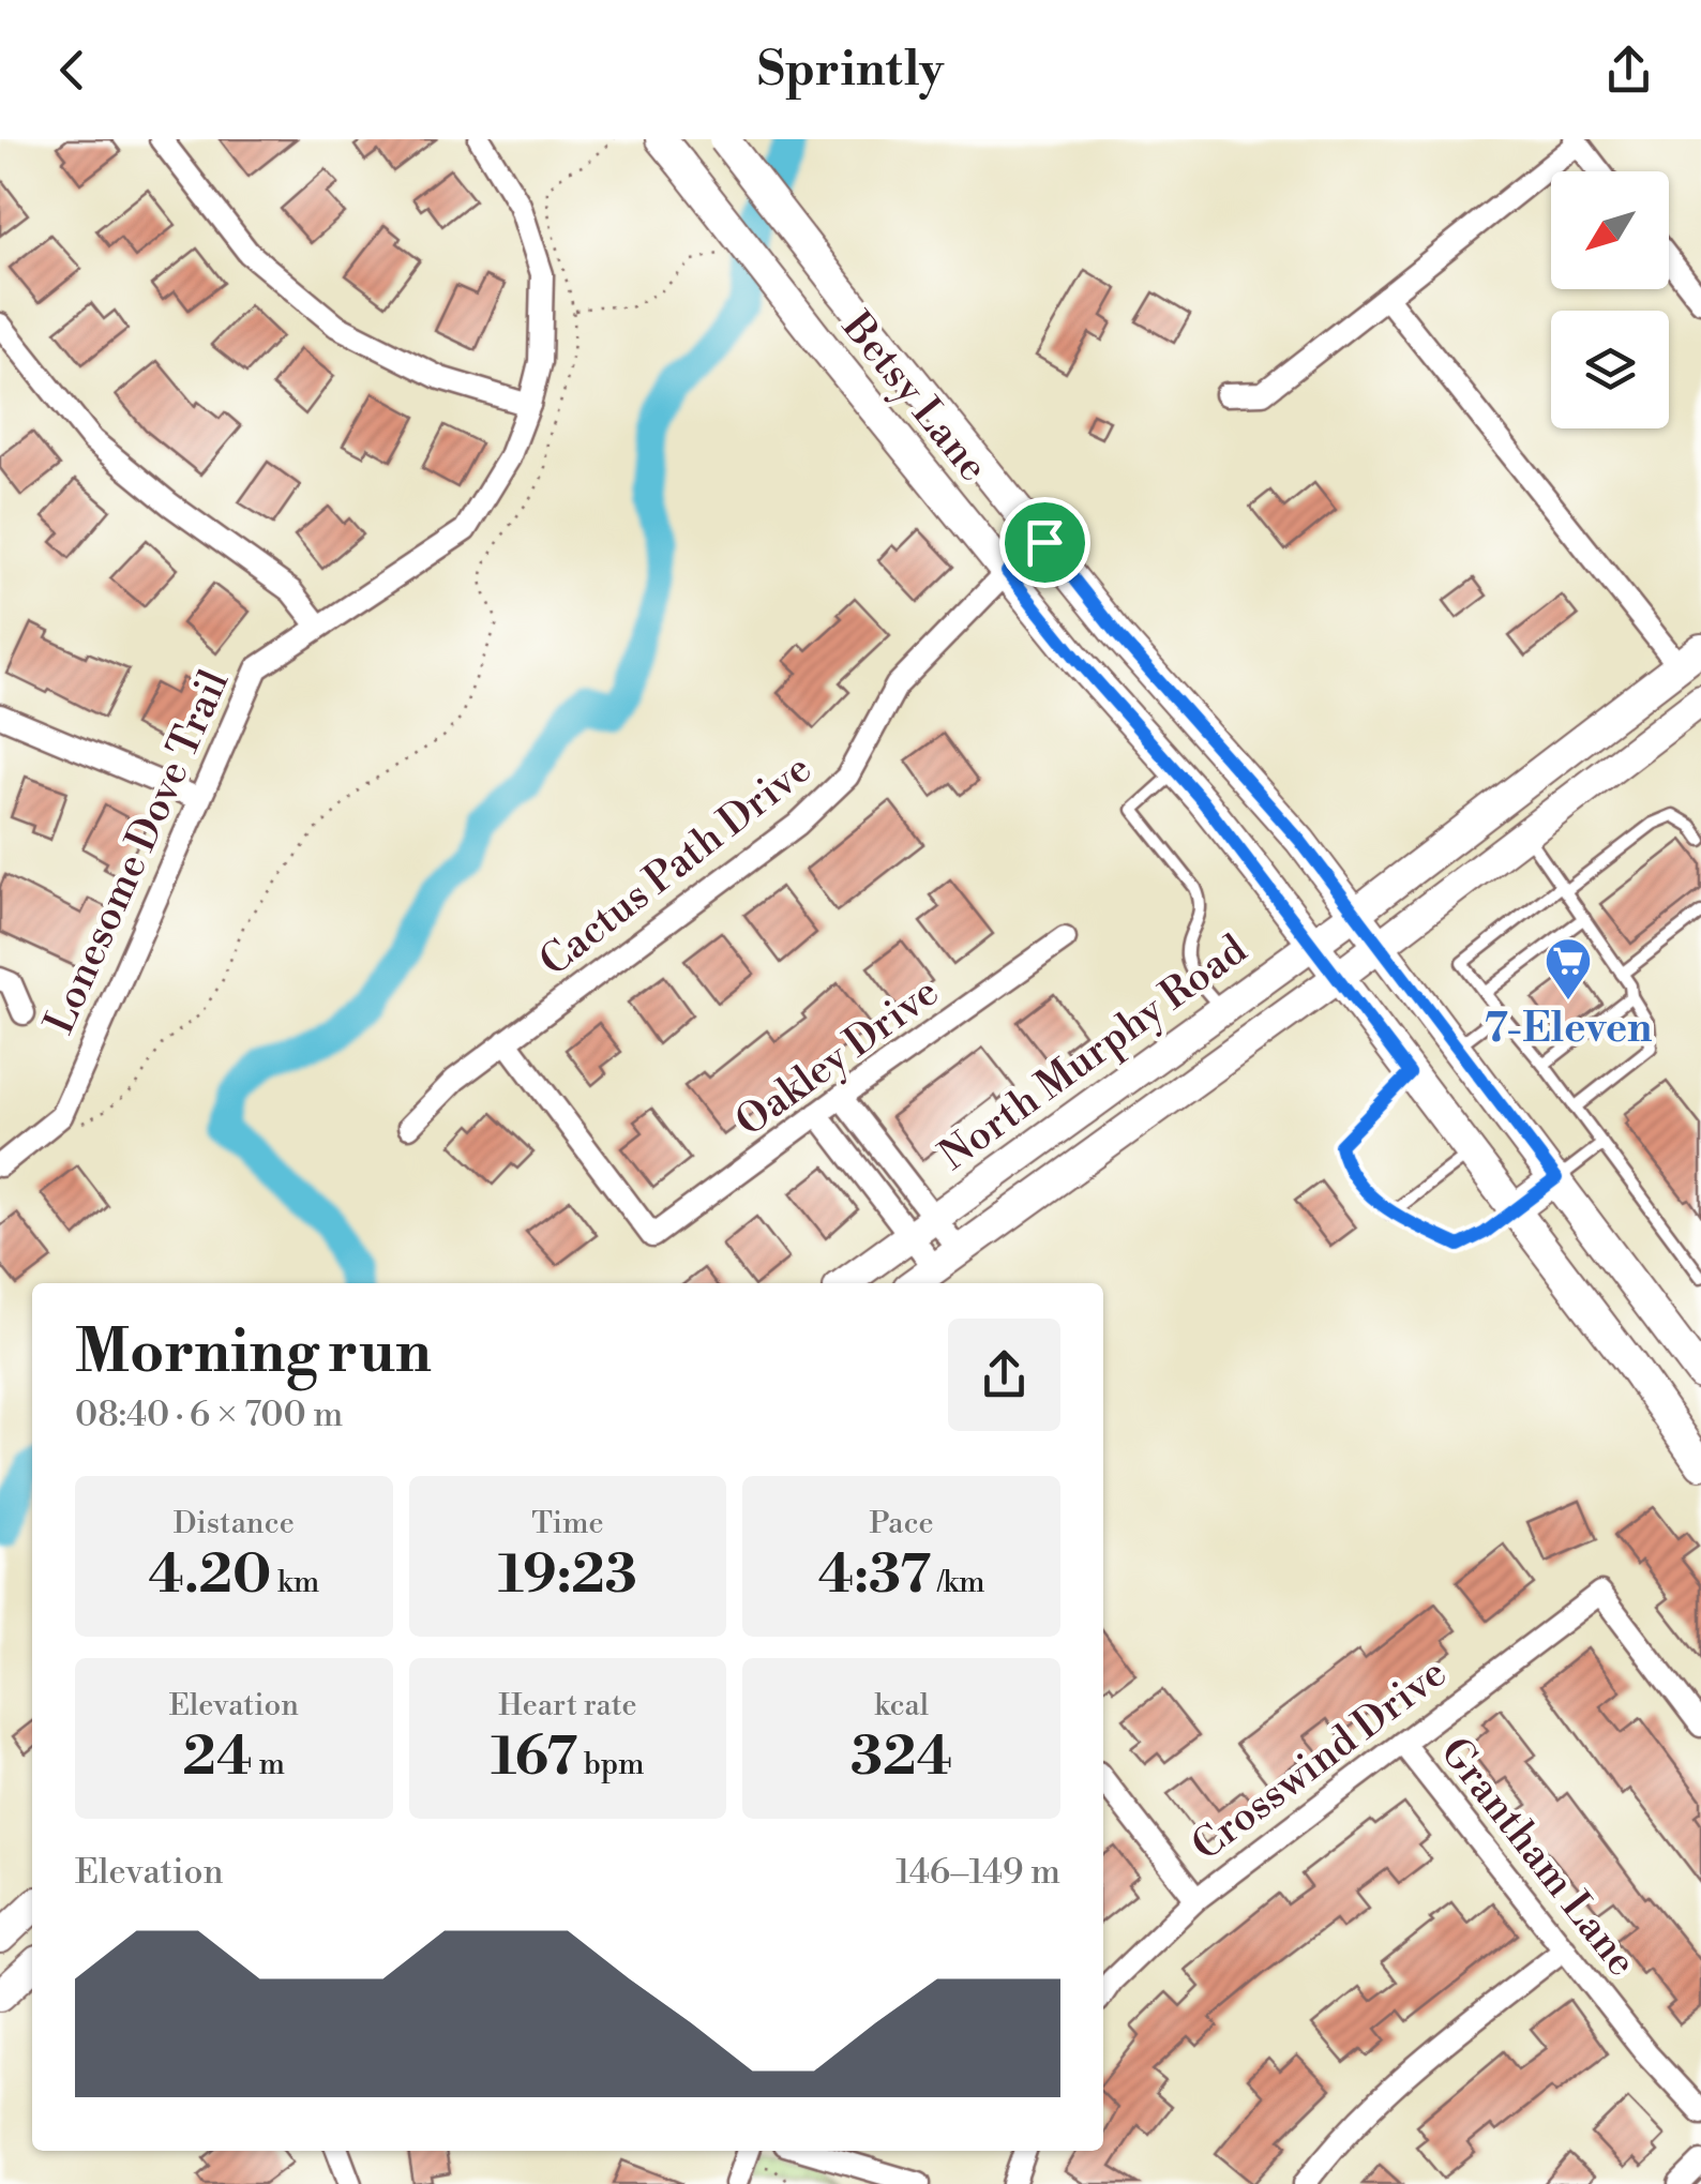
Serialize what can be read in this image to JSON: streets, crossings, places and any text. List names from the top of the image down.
{
  "streets": {
    "main road": ["Betsy Lane", "North Murphy Road"],
    "street": [
      "Lonesome Dove Trail",
      "Cactus Path Drive",
      "Oakley Drive",
      "Crosswind Drive",
      "Grantham Lane"
    ]
  },
  "crossings": [
    ["Betsy Lane", "Cactus Path Drive"],
    ["Betsy Lane", "North Murphy Road"],
    ["Cactus Path Drive", "Oakley Drive"],
    ["Crosswind Drive", "Grantham Lane"]
  ],
  "places": {
    "supermarket": ["7-Eleven"]
  },
  "north": "bottom left",
  "page": {
    "header": "Sprintly",
    "heading": ["Morning run", "08:40 · 6 × 700 m"],
    "stats": [
      ["Distance", "4.20 km"],
      ["Time", "19:23"],
      ["Pace", "4:37 /km"],
      ["Elevation", "24 m"],
      ["Heart rate", "167 bpm"],
      ["kcal", "324"]
    ],
    "chart": ["Elevation", "146–149 m"]
  }
}
